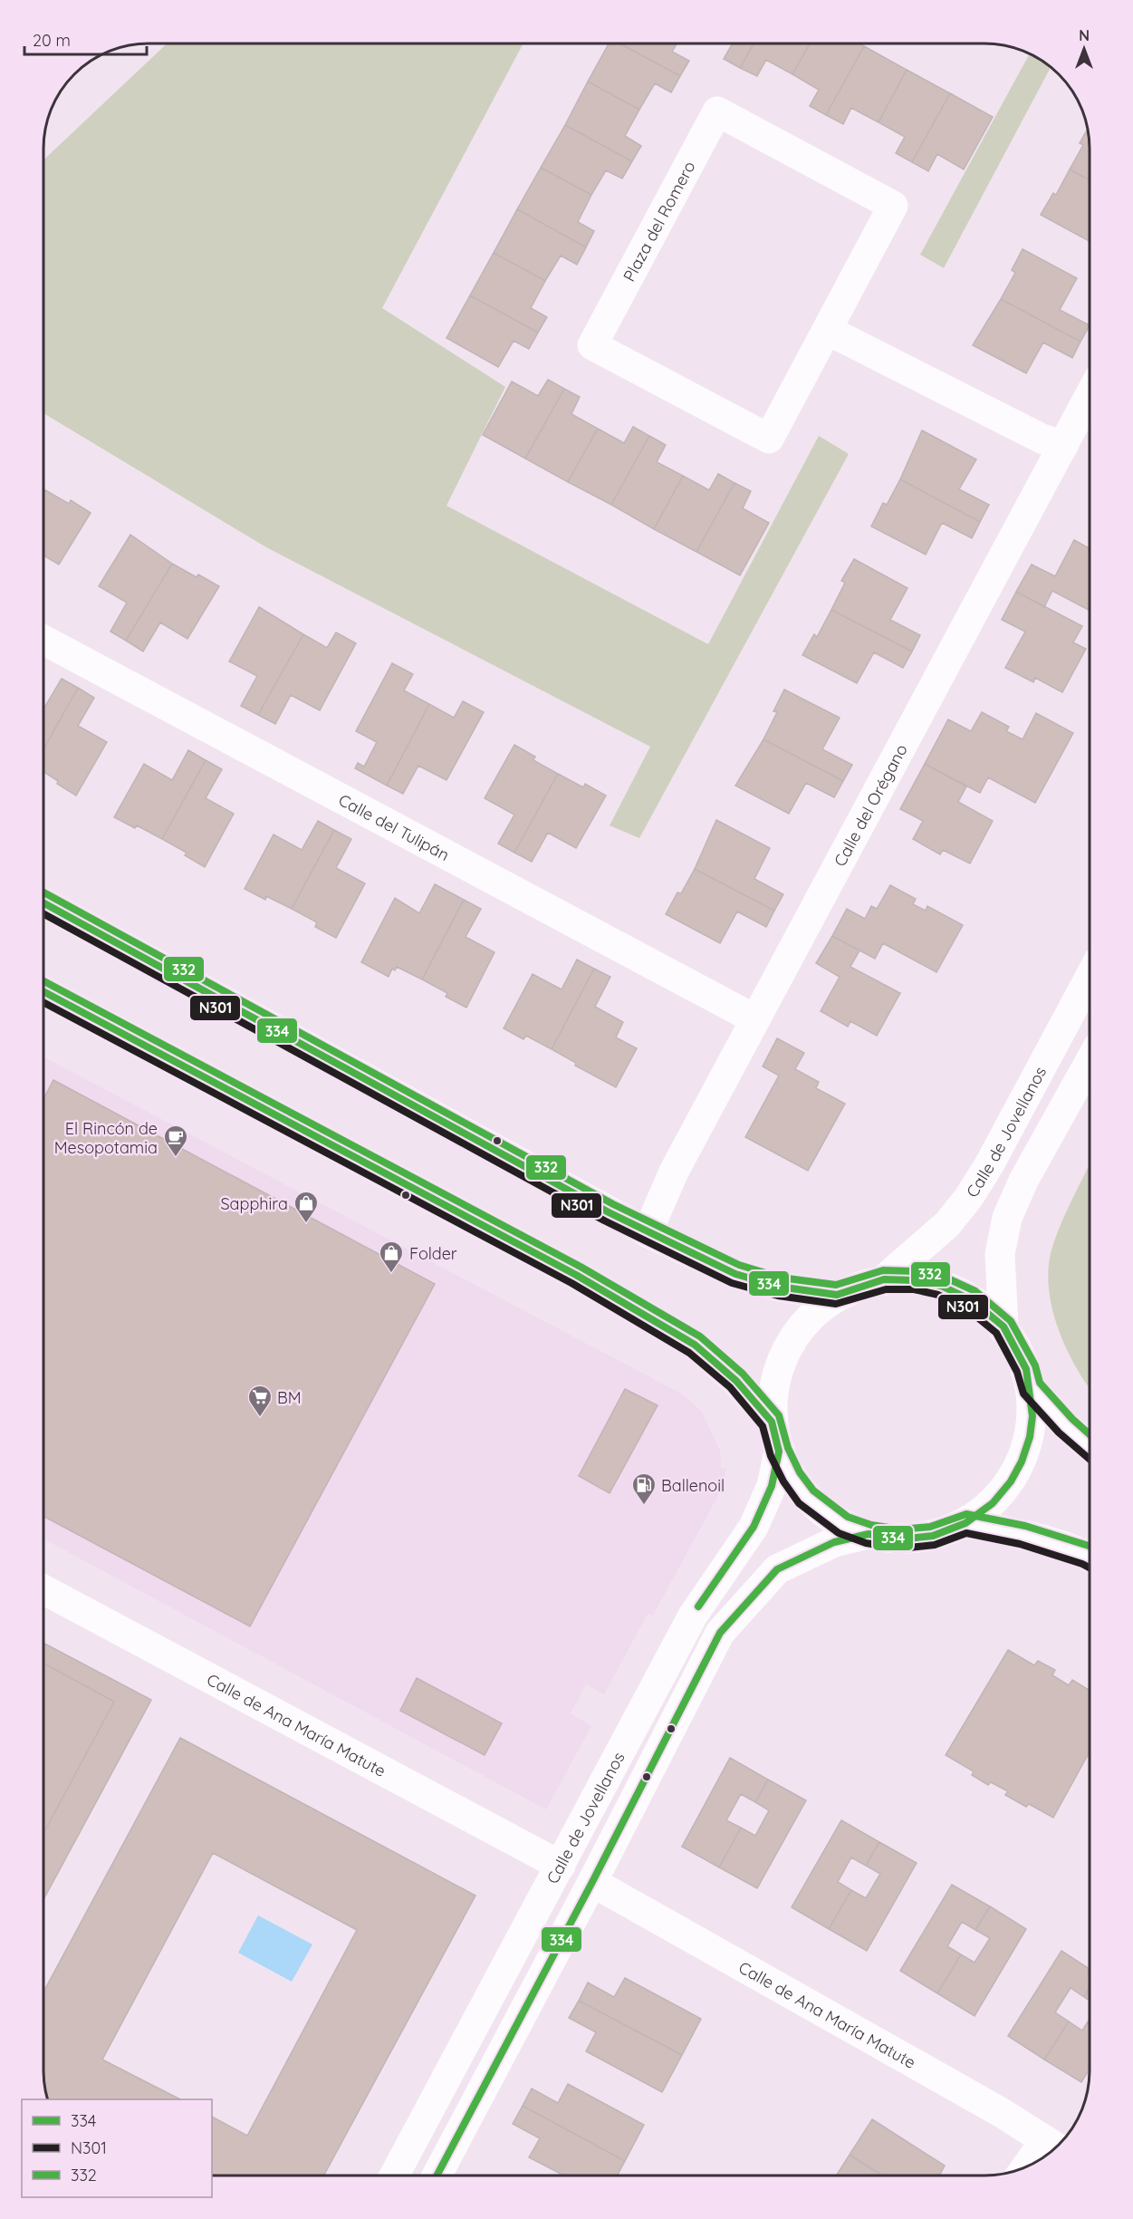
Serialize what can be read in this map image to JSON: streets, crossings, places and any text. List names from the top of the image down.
{
  "streets": {
    "street": [
      "Plaza del Romero",
      "Calle del Orégano",
      "Calle del Tulipán",
      "Calle de Jovellanos",
      "Calle de Ana María Matute"
    ]
  },
  "crossings": [
    ["Calle del Orégano", "Calle del Tulipán"],
    ["Calle de Jovellanos", "Calle de Ana María Matute"]
  ],
  "places": {
    "cafe": ["El Rincón de Mesopotamia"],
    "shop": ["Sapphira", "Folder"],
    "supermarket": ["BM"],
    "fuel station": ["Ballenoil"]
  },
  "lines": ["transit line 332", "transit line 334", "transit line N301"],
  "legend": ["334", "N301", "332"],
  "scale_bar": "20 m",
  "north": "top"
}
